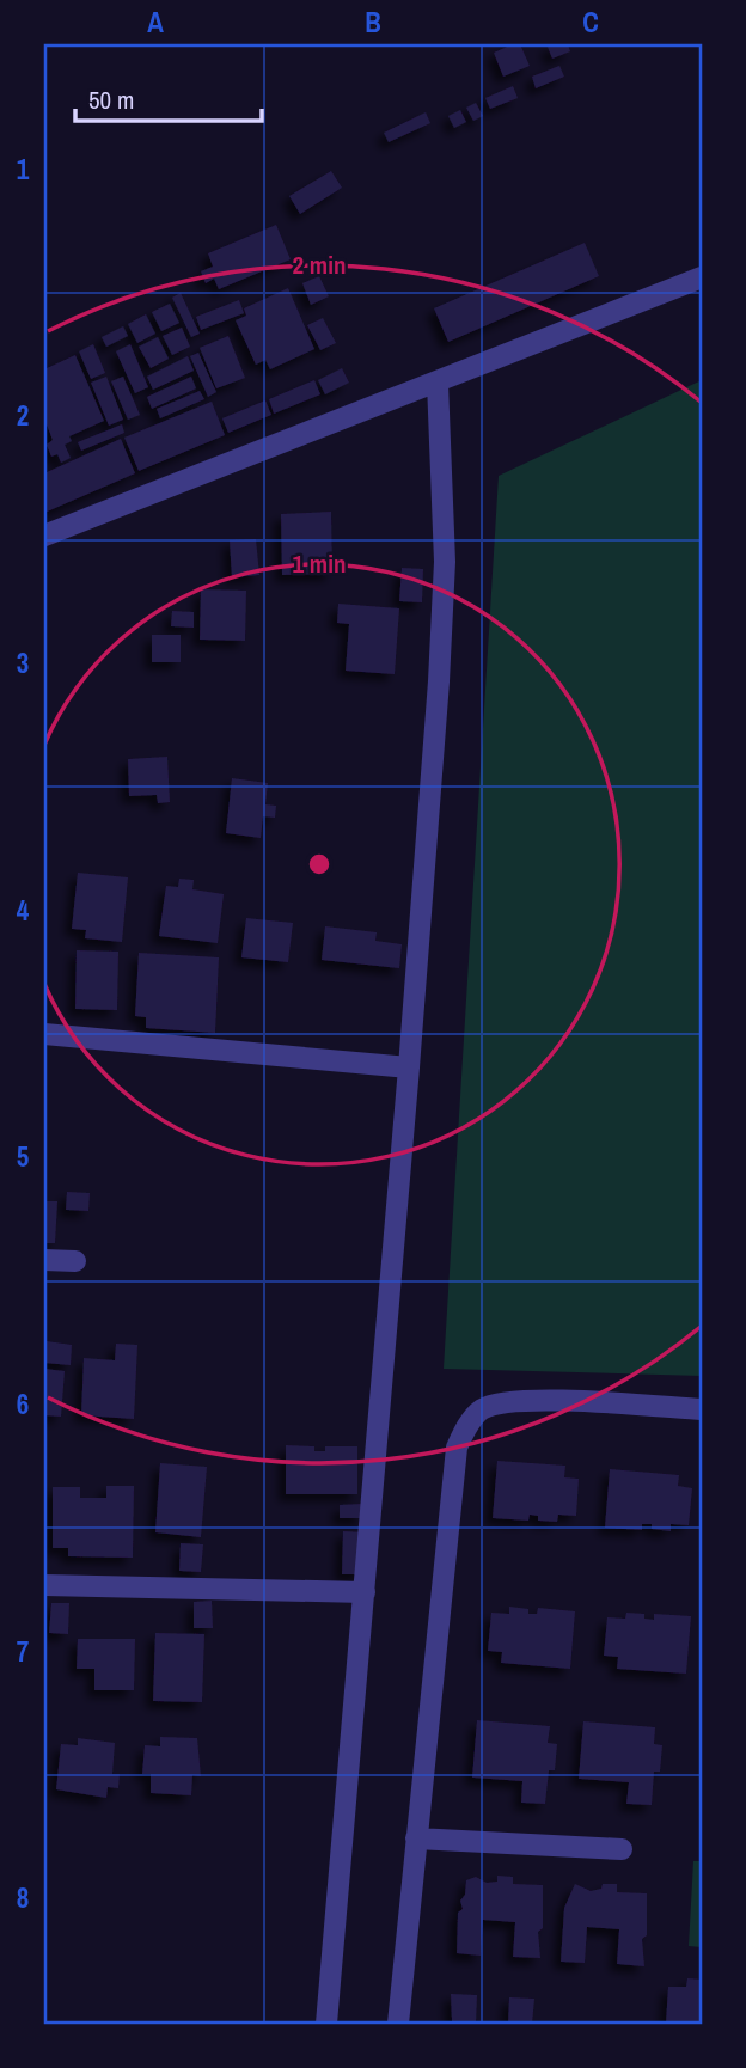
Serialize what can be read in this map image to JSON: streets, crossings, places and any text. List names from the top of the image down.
{
  "scale_bar": "50 m",
  "grid": {
    "columns": ["A", "B", "C"],
    "rows": [
      "1",
      "2",
      "3",
      "4",
      "5",
      "6",
      "7",
      "8"
    ]
  },
  "rings": ["2 min", "1 min"]
}
